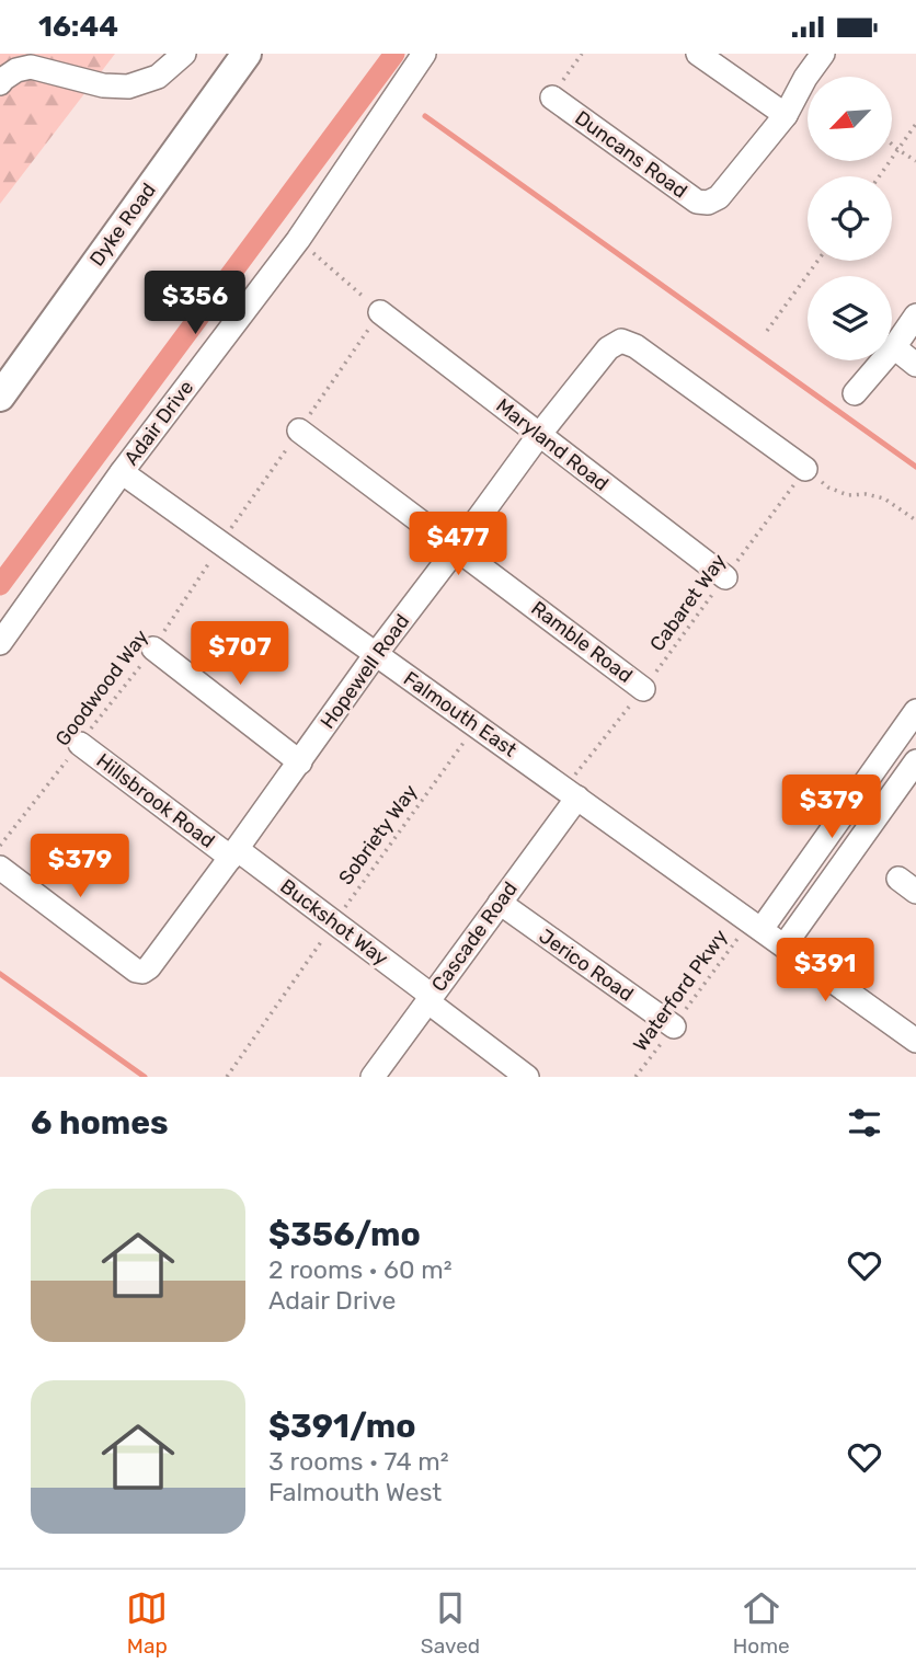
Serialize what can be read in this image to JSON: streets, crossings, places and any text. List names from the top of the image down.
{
  "streets": {
    "main road": ["Dyke Road"],
    "street": [
      "Duncans Road",
      "Adair Drive",
      "Maryland Road",
      "Ramble Road",
      "Hopewell Road",
      "Falmouth East",
      "Hillsbrook Road",
      "Buckshot Way",
      "Cascade Road",
      "Jerico Road"
    ],
    "path": [
      "Cabaret Way",
      "Goodwood Way",
      "Sobriety Way",
      "Waterford Pkwy"
    ]
  },
  "crossings": [
    ["Adair Drive", "Falmouth East"],
    ["Maryland Road", "Cabaret Way"],
    ["Maryland Road", "Hopewell Road"],
    ["Cabaret Way", "Ramble Road"],
    ["Cabaret Way", "Hopewell Road"],
    ["Cabaret Way", "Falmouth East"],
    ["Cabaret Way", "Cascade Road"],
    ["Ramble Road", "Hopewell Road"],
    ["Hopewell Road", "Falmouth East"],
    ["Hopewell Road", "Hillsbrook Road"],
    ["Hopewell Road", "Buckshot Way"],
    ["Goodwood Way", "Falmouth East"],
    ["Goodwood Way", "Hillsbrook Road"],
    ["Falmouth East", "Sobriety Way"],
    ["Falmouth East", "Cascade Road"],
    ["Falmouth East", "Waterford Pkwy"],
    ["Hillsbrook Road", "Buckshot Way"],
    ["Sobriety Way", "Buckshot Way"],
    ["Buckshot Way", "Cascade Road"],
    ["Cascade Road", "Jerico Road"],
    ["Jerico Road", "Waterford Pkwy"]
  ],
  "north": "bottom left",
  "page": {
    "status": "16:44",
    "price": [
      "$356",
      "$477",
      "$707",
      "$379",
      "$379",
      "$391"
    ],
    "heading": "6 homes",
    "list": [
      {
        "name": "$356/mo",
        "note": "2 rooms · 60 m² · Adair Drive"
      },
      {
        "name": "$391/mo",
        "note": "3 rooms · 74 m² · Falmouth West"
      }
    ],
    "tabs": ["Map", "Saved", "Home"]
  }
}
